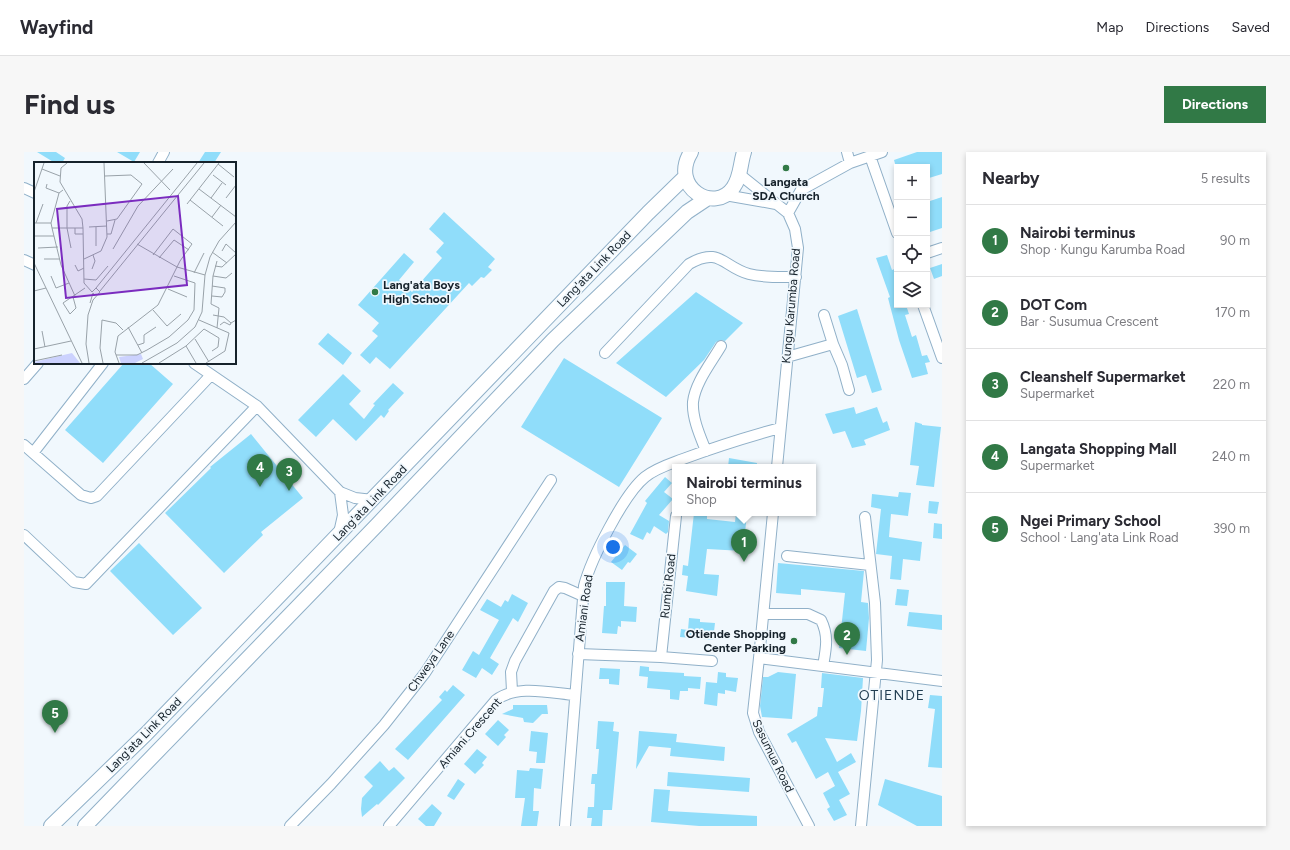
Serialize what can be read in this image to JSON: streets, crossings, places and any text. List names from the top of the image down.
{
  "streets": {
    "main road": ["Lang'ata Link Road"],
    "street": [
      "Kungu Karumba Road",
      "Rumbi Road",
      "Amiani Road",
      "Chweya Lane",
      "Amiani Crescent",
      "Sasumua Road"
    ]
  },
  "crossings": [
    ["Kungu Karumba Road", "Amiani Road"],
    ["Amiani Road", "Amiani Crescent"]
  ],
  "districts": ["OTIENDE"],
  "places": ["Langata SDA Church", "Lang'ata Boys High School", "Otiende Shopping Center Parking"],
  "page": {
    "header": "Wayfind",
    "nav": ["Map", "Directions", "Saved"],
    "buttons": "Directions",
    "title": "Find us",
    "heading": ["Nearby", "5 results"],
    "map_buttons": ["+", "−"],
    "list": [
      {
        "mark": "1",
        "name": "Nairobi terminus",
        "note": "Shop · Kungu Karumba Road",
        "value": "90 m"
      },
      {
        "mark": "2",
        "name": "DOT Com",
        "note": "Bar · Susumua Crescent",
        "value": "170 m"
      },
      {
        "mark": "3",
        "name": "Cleanshelf Supermarket",
        "note": "Supermarket",
        "value": "220 m"
      },
      {
        "mark": "4",
        "name": "Langata Shopping Mall",
        "note": "Supermarket",
        "value": "240 m"
      },
      {
        "mark": "5",
        "name": "Ngei Primary School",
        "note": "School · Lang'ata Link Road",
        "value": "390 m"
      }
    ],
    "pins": [
      "4",
      "3",
      "1",
      "2",
      "5"
    ],
    "popup": ["Nairobi terminus", "Shop"]
  }
}
